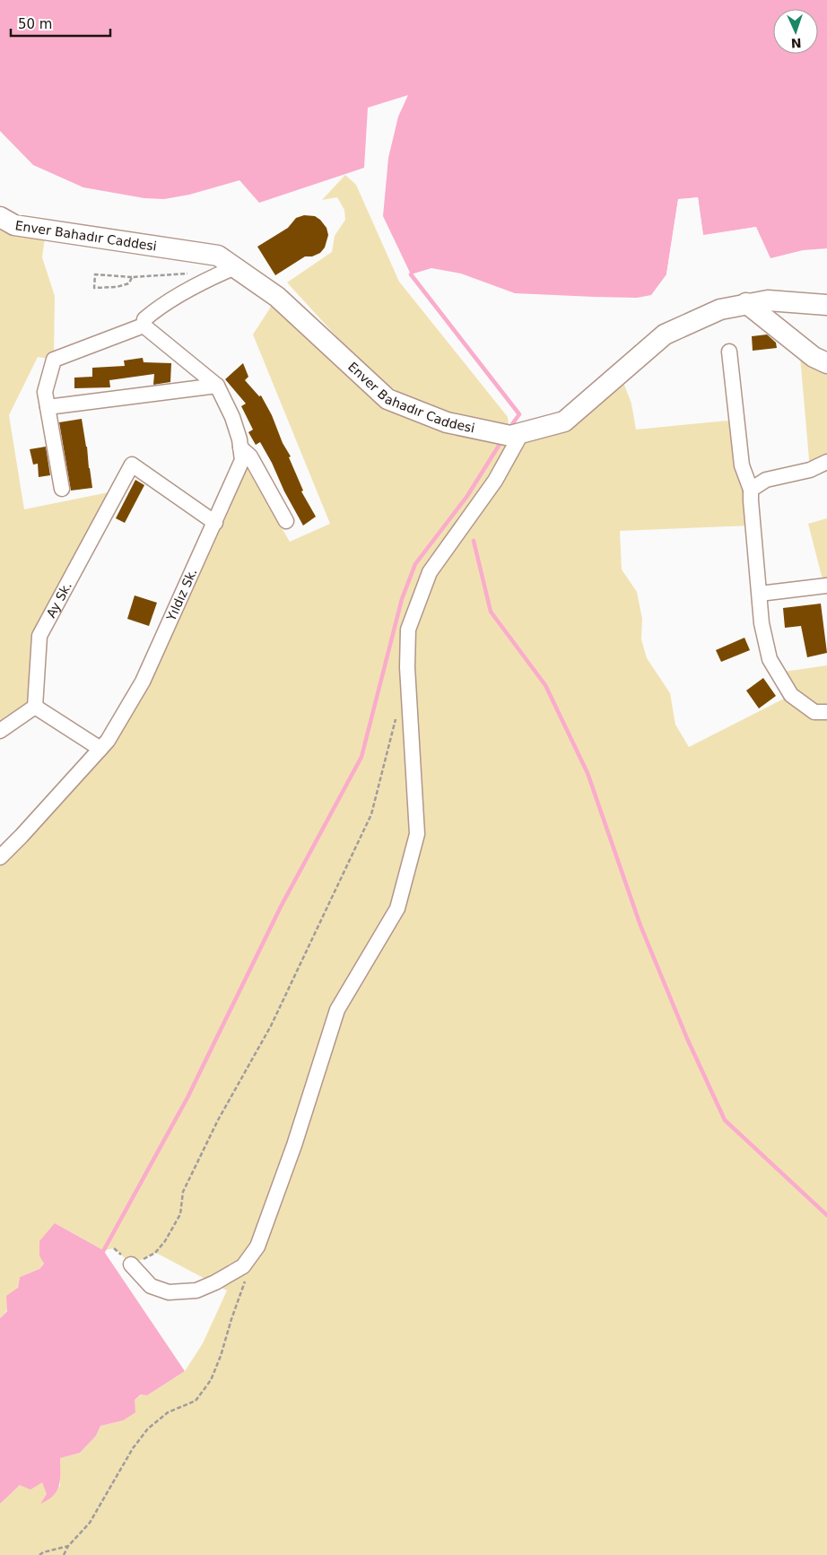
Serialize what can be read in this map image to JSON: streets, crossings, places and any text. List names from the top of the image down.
{
  "streets": {
    "main road": ["Enver Bahadır Caddesi"],
    "street": ["Yıldız Sk.", "Ay Sk."]
  },
  "crossings": [
    ["Yıldız Sk.", "Ay Sk."]
  ],
  "scale_bar": "50 m",
  "north": "bottom"
}
